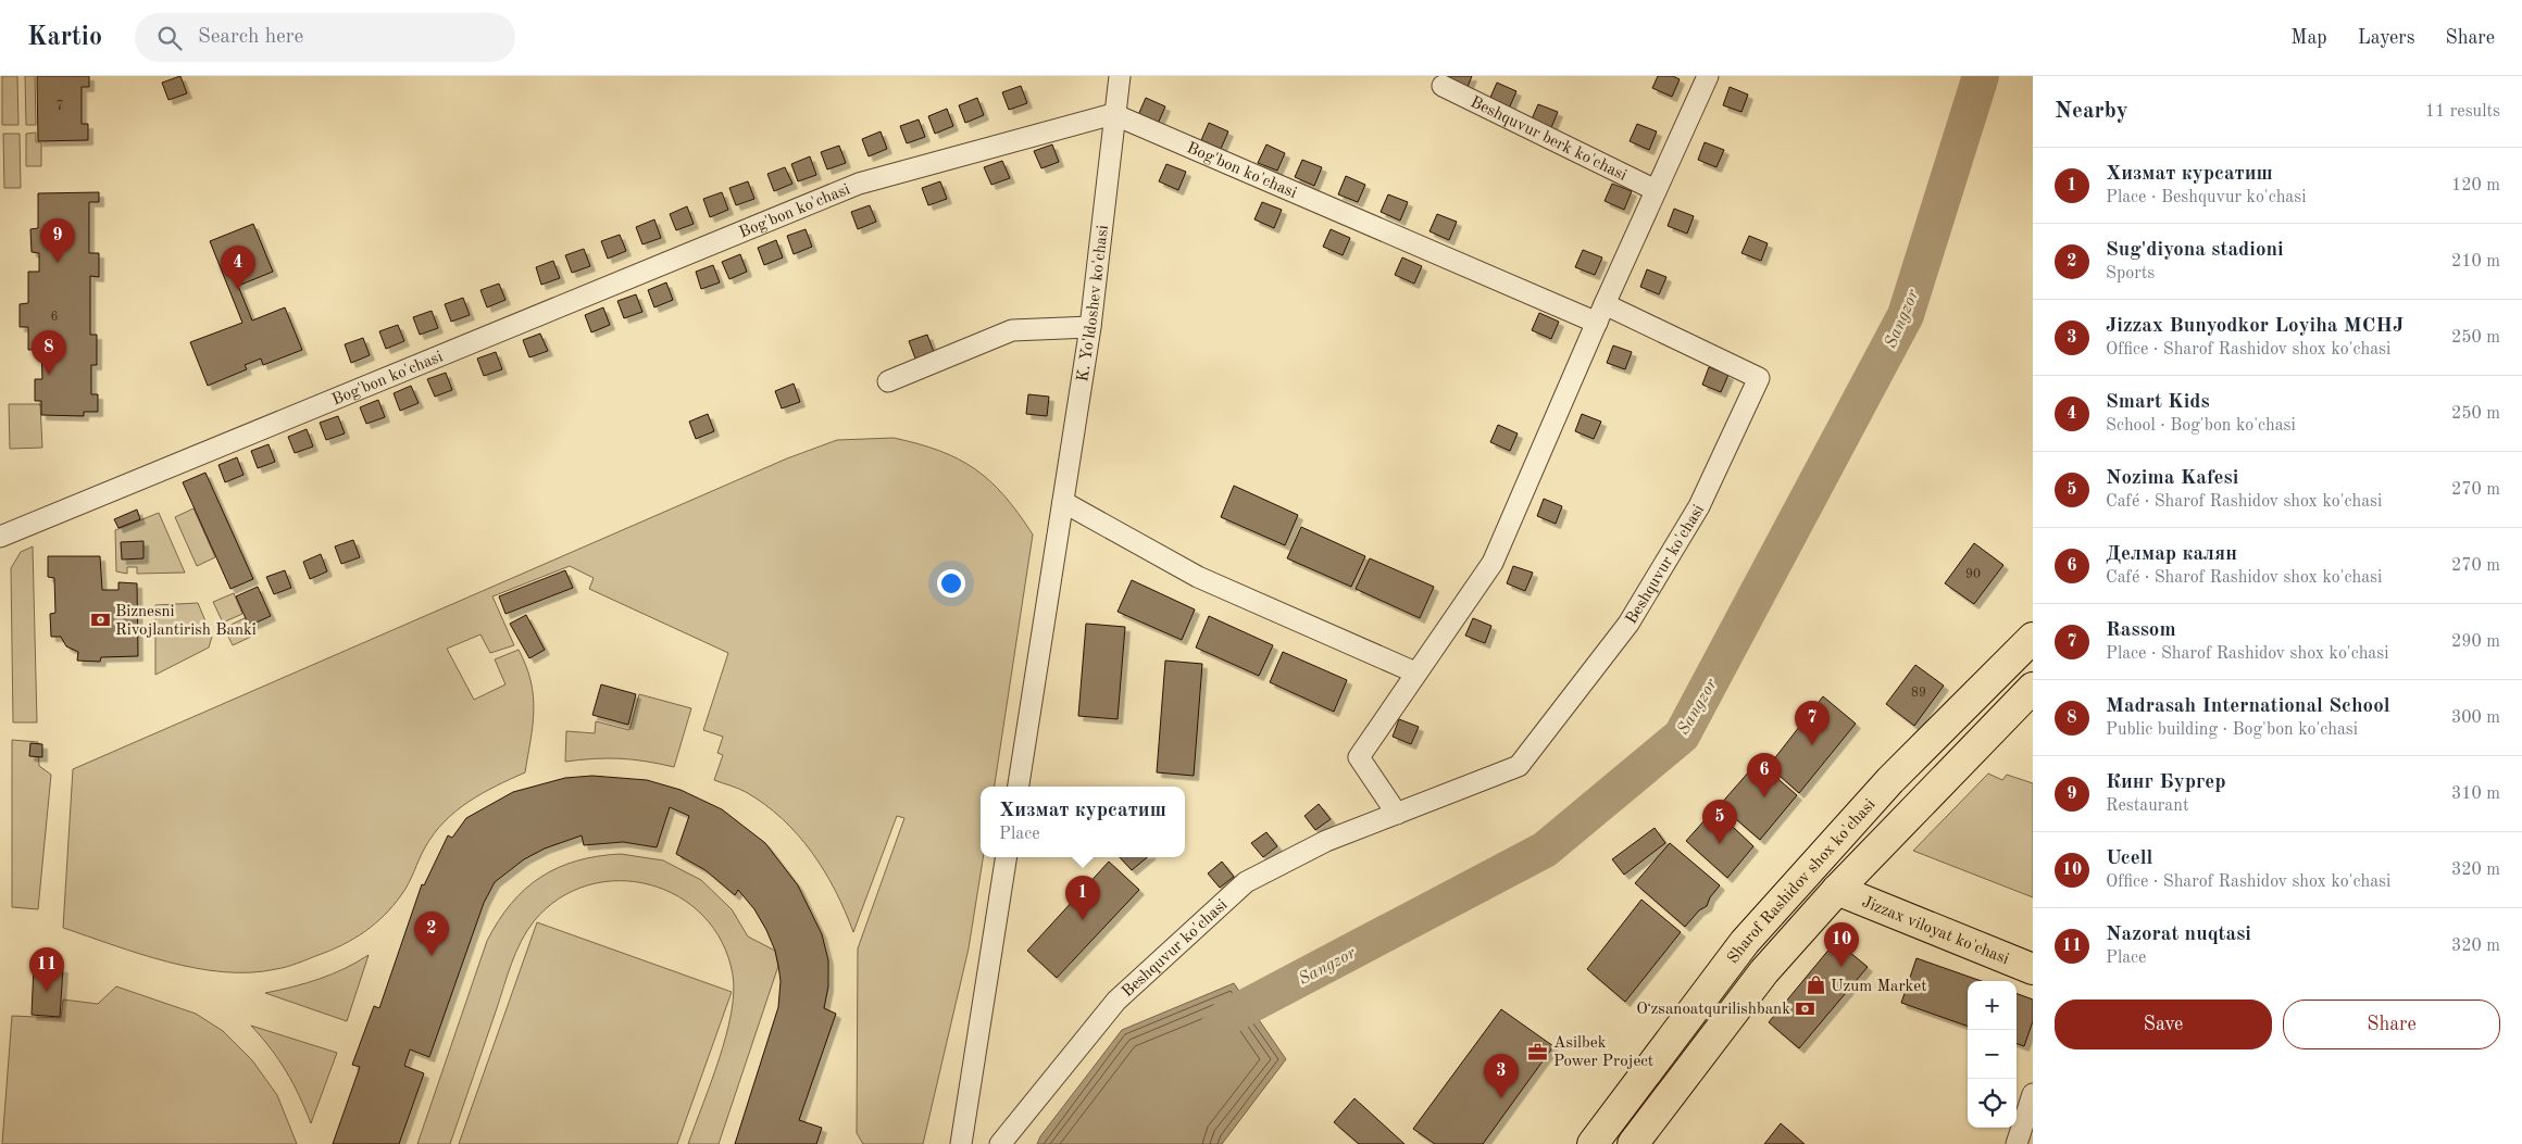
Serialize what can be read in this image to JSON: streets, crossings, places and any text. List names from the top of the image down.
{
  "streets": {
    "main road": ["Sharof Rashidov shox ko'chasi", "Jizzax viloyat ko'chasi"],
    "street": [
      "Beshquvur berk ko'chasi",
      "Bog'bon ko'chasi",
      "K. Yo'ldoshev ko'chasi",
      "Beshquvur ko'chasi"
    ]
  },
  "crossings": [
    ["Bog'bon ko'chasi", "K. Yo'ldoshev ko'chasi"],
    ["Bog'bon ko'chasi", "Beshquvur ko'chasi"],
    ["Sharof Rashidov shox ko'chasi", "Jizzax viloyat ko'chasi"]
  ],
  "water": ["Sangzor"],
  "places": {
    "bank": ["Biznesni Rivojlantirish Banki", "Oʻzsanoatqurilishbank"],
    "shop": ["Uzum Market"],
    "office": ["Asilbek Power Project"]
  },
  "house_numbers": [
    "7",
    "6",
    "90",
    "89"
  ],
  "page": {
    "header": "Kartio",
    "search": "Search here",
    "nav": ["Map", "Layers", "Share"],
    "heading": ["Nearby", "11 results"],
    "list": [
      {
        "mark": "1",
        "name": "Хизмат курсатиш",
        "note": "Place · Beshquvur ko'chasi",
        "value": "120 m"
      },
      {
        "mark": "2",
        "name": "Sug'diyona stadioni",
        "note": "Sports",
        "value": "210 m"
      },
      {
        "mark": "3",
        "name": "Jizzax Bunyodkor Loyiha MCHJ",
        "note": "Office · Sharof Rashidov shox ko'chasi",
        "value": "250 m"
      },
      {
        "mark": "4",
        "name": "Smart Kids",
        "note": "School · Bog'bon ko'chasi",
        "value": "250 m"
      },
      {
        "mark": "5",
        "name": "Nozima Kafesi",
        "note": "Café · Sharof Rashidov shox ko'chasi",
        "value": "270 m"
      },
      {
        "mark": "6",
        "name": "Делмар калян",
        "note": "Café · Sharof Rashidov shox ko'chasi",
        "value": "270 m"
      },
      {
        "mark": "7",
        "name": "Rassom",
        "note": "Place · Sharof Rashidov shox ko'chasi",
        "value": "290 m"
      },
      {
        "mark": "8",
        "name": "Madrasah International School",
        "note": "Public building · Bog'bon ko'chasi",
        "value": "300 m"
      },
      {
        "mark": "9",
        "name": "Кинг Бургер",
        "note": "Restaurant",
        "value": "310 m"
      },
      {
        "mark": "10",
        "name": "Ucell",
        "note": "Office · Sharof Rashidov shox ko'chasi",
        "value": "320 m"
      },
      {
        "mark": "11",
        "name": "Nazorat nuqtasi",
        "note": "Place",
        "value": "320 m"
      }
    ],
    "pins": [
      "9",
      "4",
      "8",
      "7",
      "6",
      "5",
      "1",
      "2",
      "10",
      "11",
      "3"
    ],
    "popup": ["Хизмат курсатиш", "Place"],
    "map_buttons": ["+", "−"],
    "buttons": ["Save", "Share"]
  }
}
